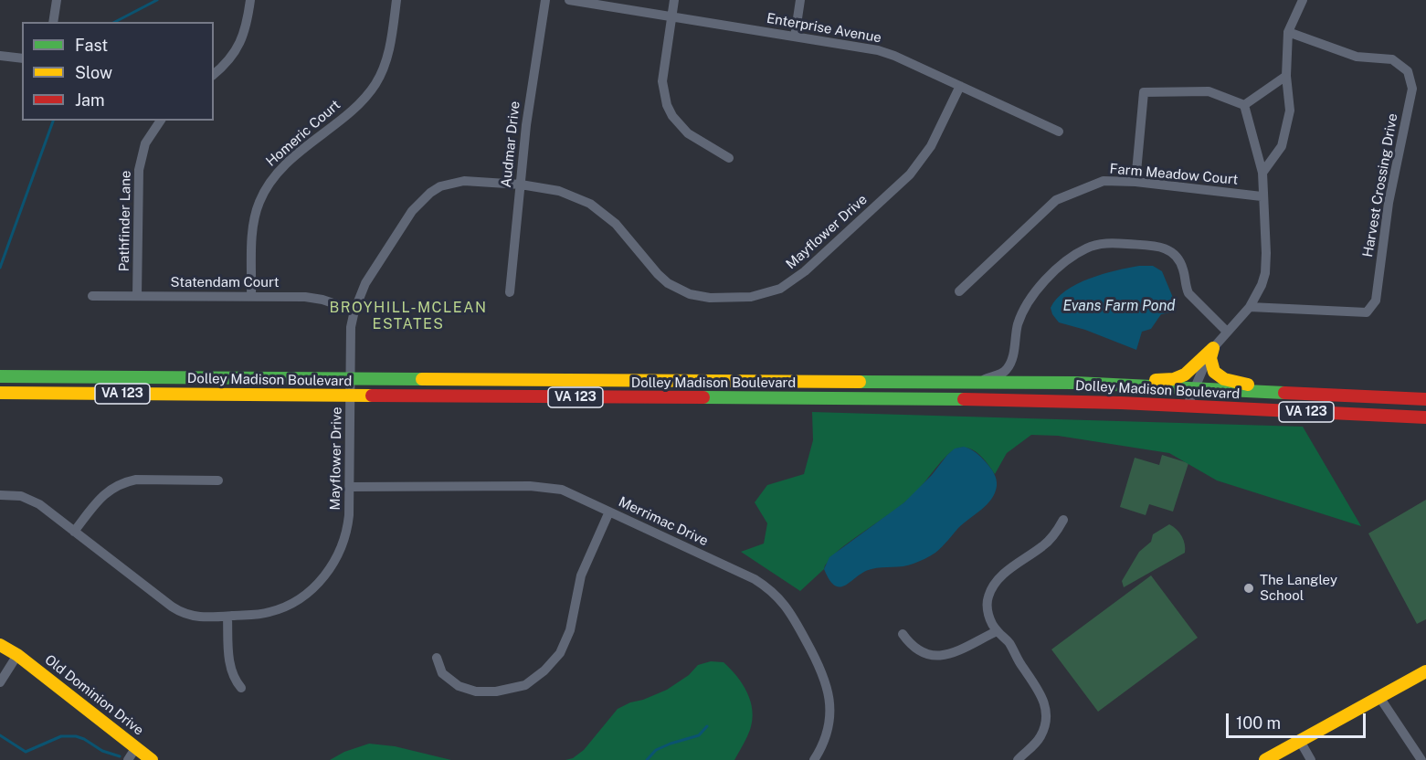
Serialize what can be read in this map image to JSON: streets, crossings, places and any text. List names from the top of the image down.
{
  "streets": {
    "main road": ["Dolley Madison Boulevard", "VA 123", "Old Dominion Drive"],
    "street": [
      "Enterprise Avenue",
      "Homeric Court",
      "Audmar Drive",
      "Farm Meadow Court",
      "Harvest Crossing Drive",
      "Pathfinder Lane",
      "Mayflower Drive",
      "Statendam Court",
      "Merrimac Drive"
    ]
  },
  "crossings": [
    ["Enterprise Avenue", "Mayflower Drive"],
    ["Homeric Court", "Statendam Court"],
    ["Audmar Drive", "Mayflower Drive"],
    ["Pathfinder Lane", "Statendam Court"],
    ["Mayflower Drive", "Statendam Court"],
    ["Mayflower Drive", "Dolley Madison Boulevard"],
    ["Mayflower Drive", "Merrimac Drive"]
  ],
  "districts": ["BROYHILL-MCLEAN ESTATES"],
  "water": ["Evans Farm Pond"],
  "places": ["The Langley School"],
  "legend": ["Fast", "Slow", "Jam"],
  "scale_bar": "100 m"
}
